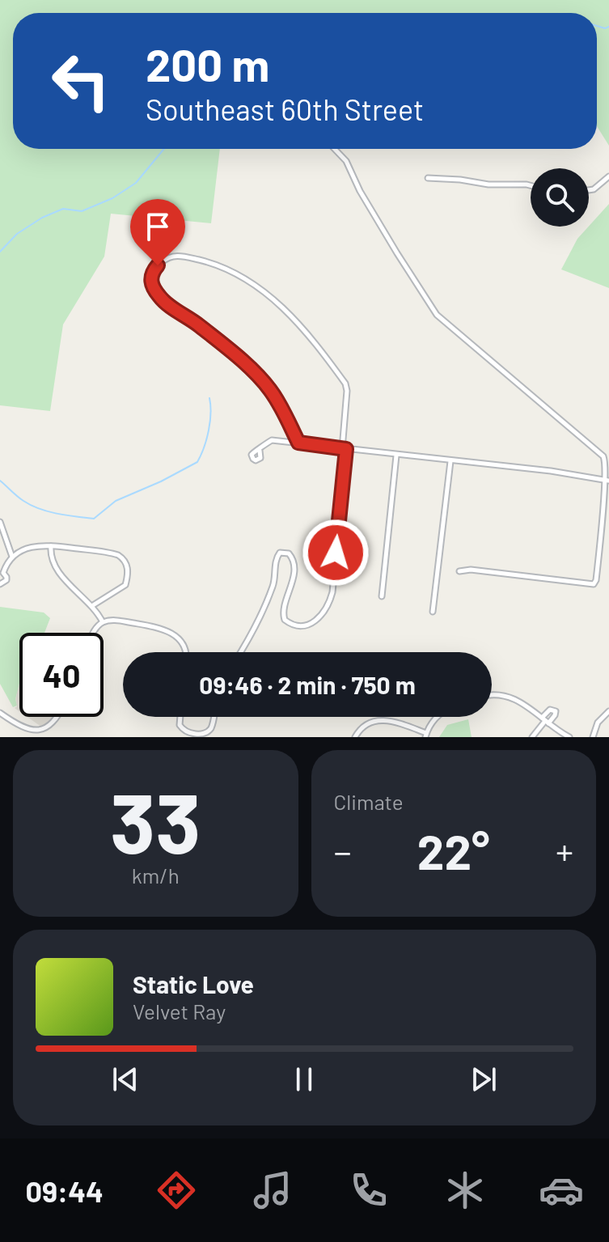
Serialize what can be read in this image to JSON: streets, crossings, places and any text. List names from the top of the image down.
{
  "page": {
    "turn": ["200 m", "Southeast 60th Street"],
    "limit": "40",
    "trip": "09:46 · 2 min · 750 m",
    "tile": [
      ["33", "km/h"],
      "Climate"
    ],
    "heat": ["−", "22°", "+"],
    "song": ["Static Love", "Velvet Ray"],
    "tabs": "09:44"
  }
}
